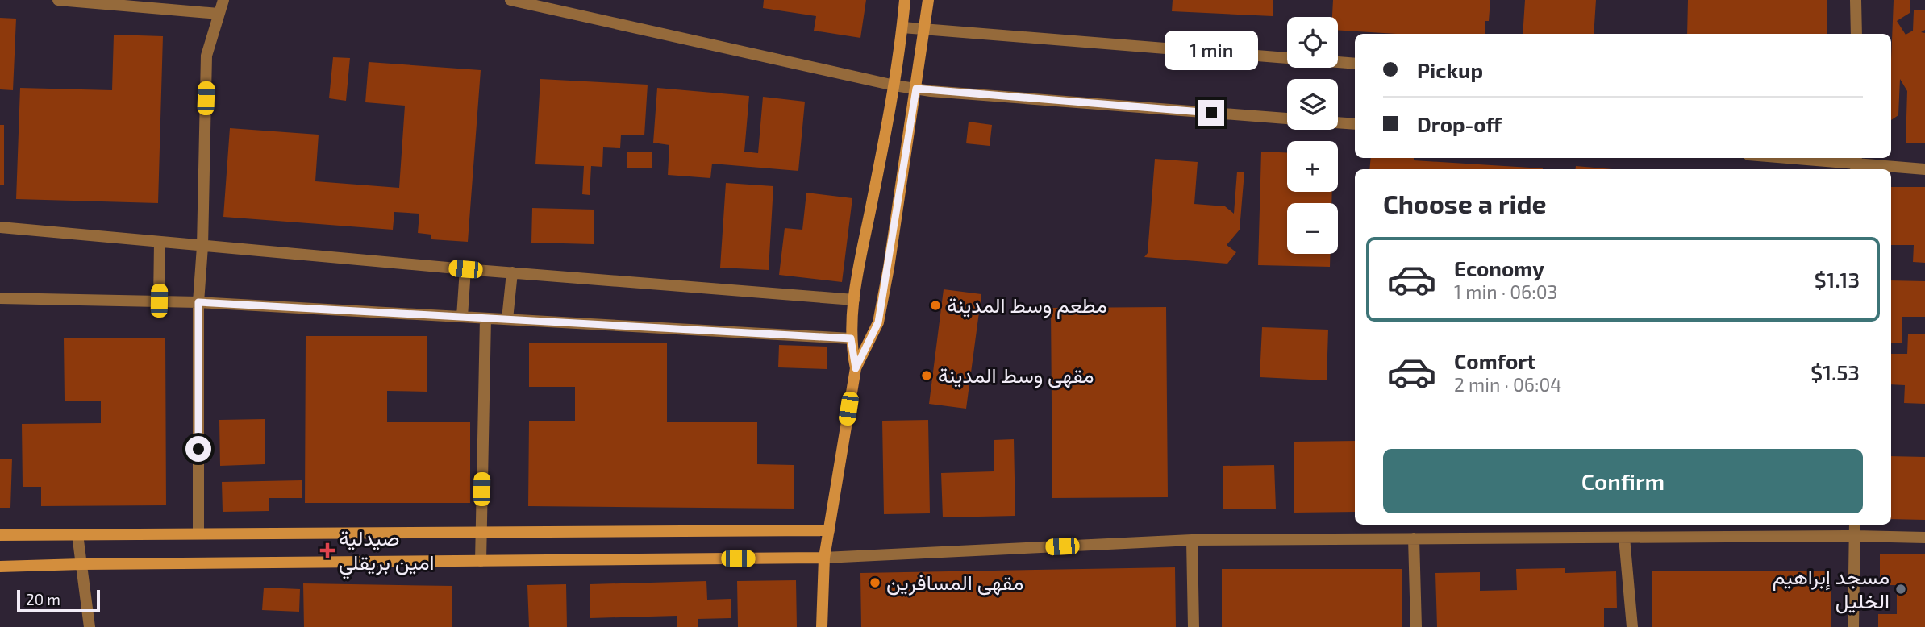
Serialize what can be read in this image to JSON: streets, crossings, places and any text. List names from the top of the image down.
{
  "places": {
    "other": [
      "مطعم وسط المدينة",
      "مقهى وسط المدينة",
      "مقهى المسافرين",
      "مسجد إبراهيم الخليل"
    ],
    "health": ["صيدلية امين بريقلي"]
  },
  "scale_bar": "20 m",
  "page": {
    "map_buttons": ["+", "−"],
    "bubble": "1 min",
    "banner": ["Pickup", "Drop-off"],
    "heading": "Choose a ride",
    "list": [
      {
        "name": "Economy",
        "note": "1 min · 06:03",
        "value": "$1.13"
      },
      {
        "name": "Comfort",
        "note": "2 min · 06:04",
        "value": "$1.53"
      }
    ],
    "buttons": "Confirm",
    "scale": "20 m"
  }
}
